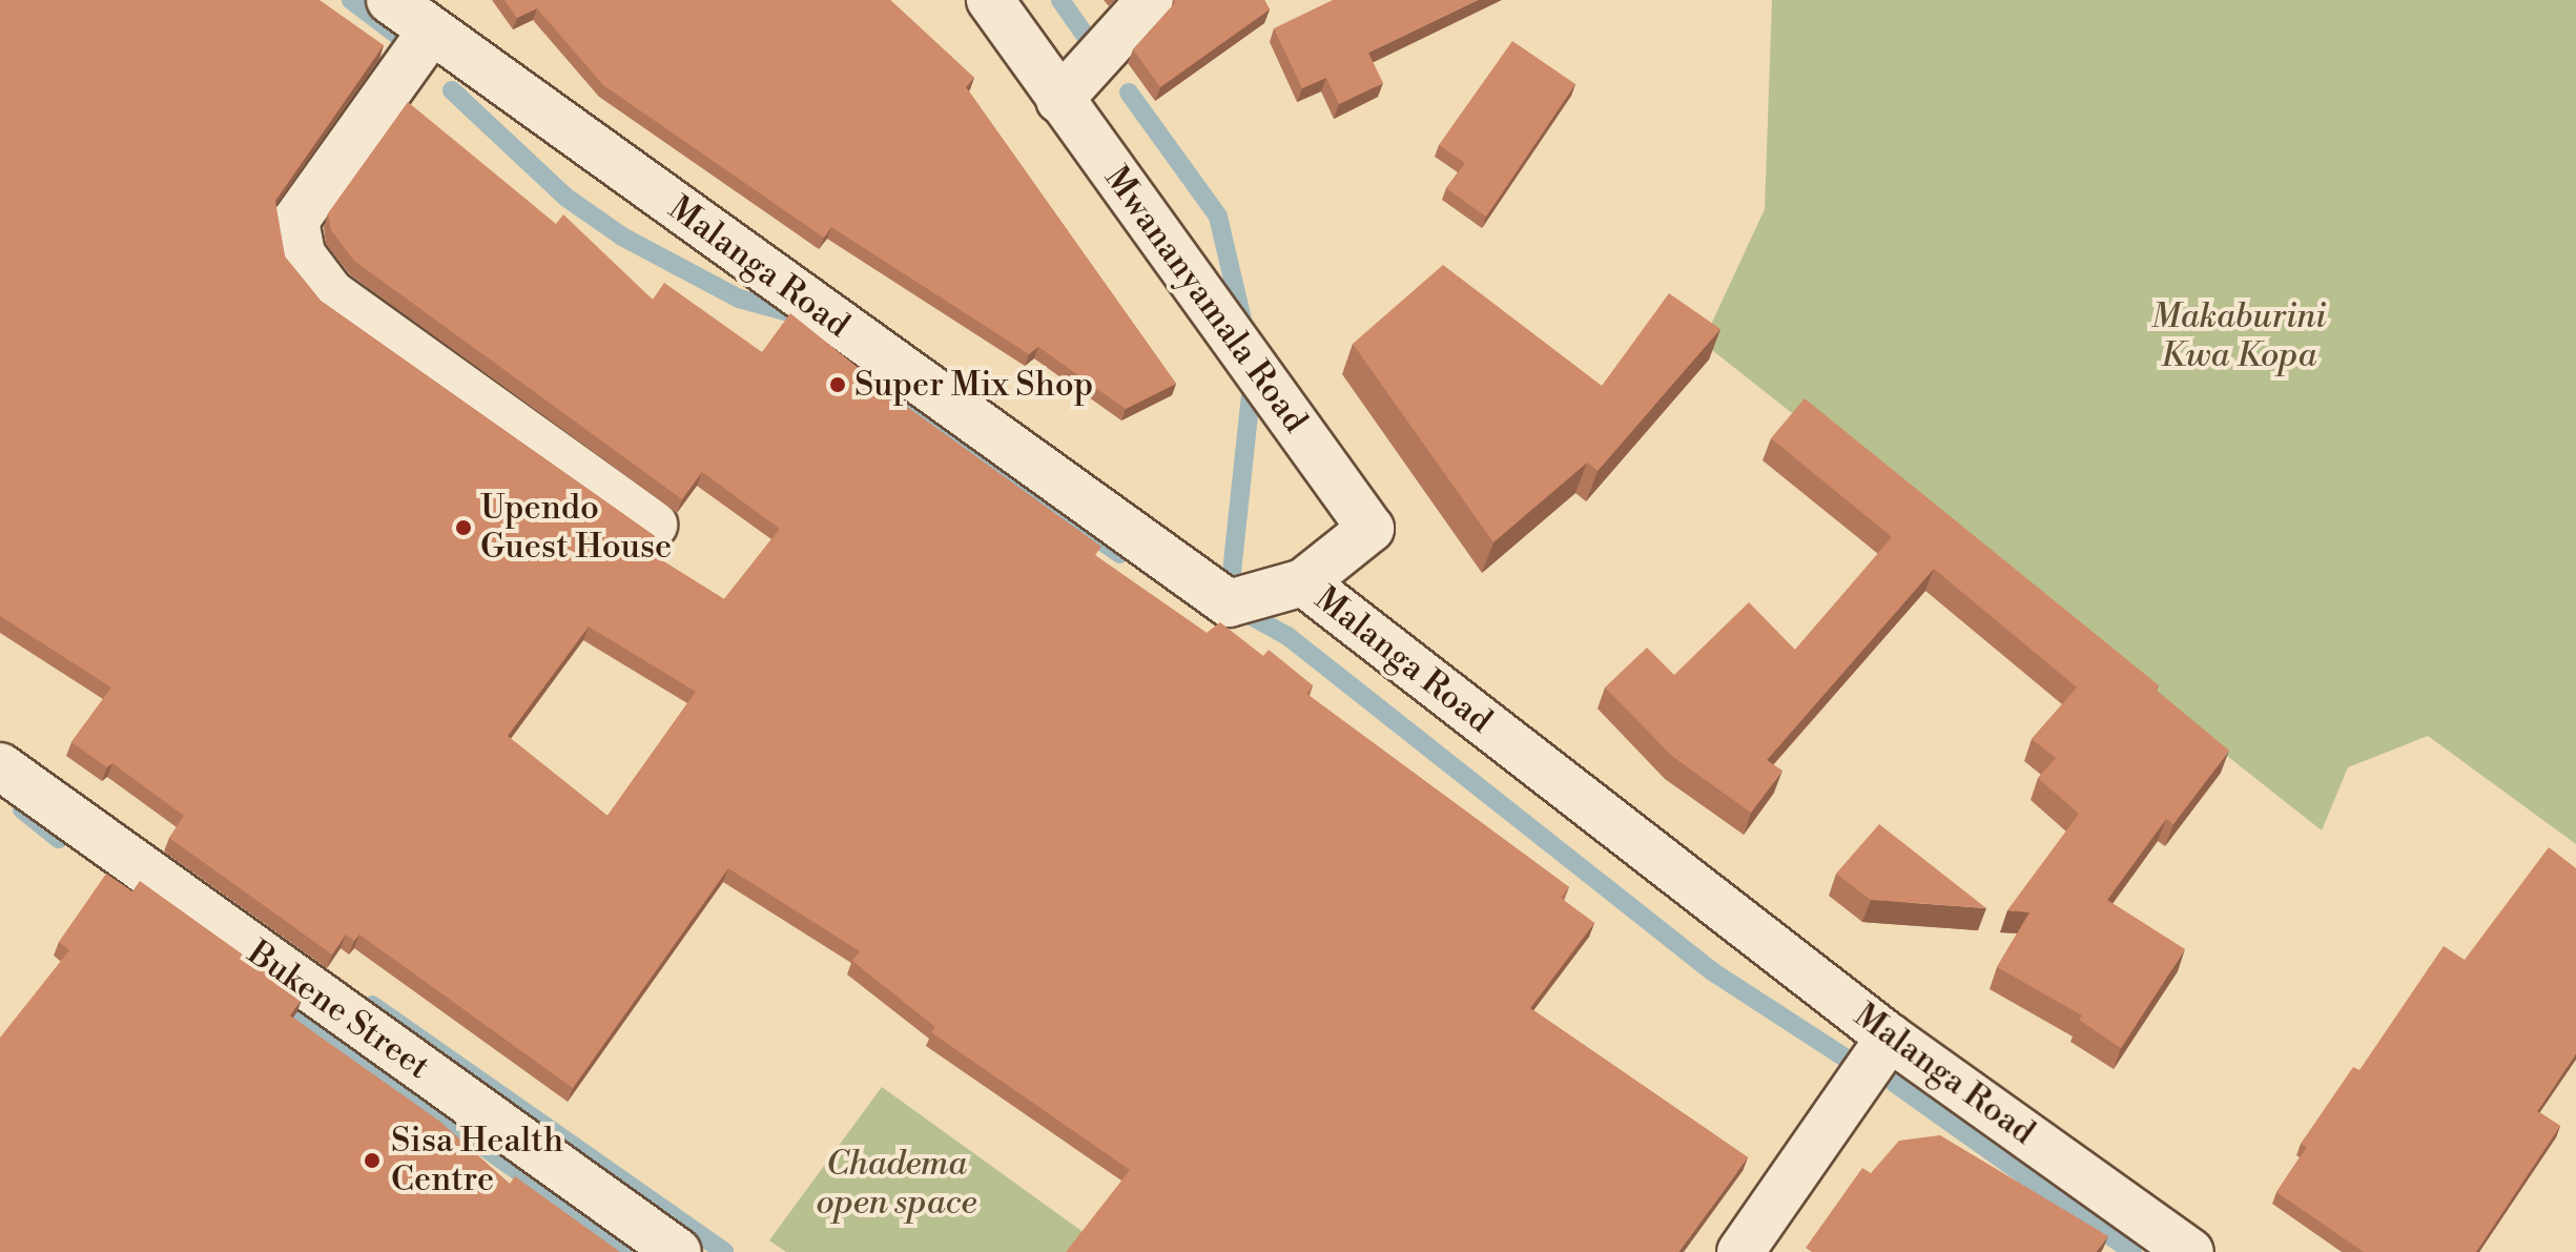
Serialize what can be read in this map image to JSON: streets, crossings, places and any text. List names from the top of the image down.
{
  "streets": {
    "street": ["Malanga Road", "Mwananyamala Road", "Bukene Street"]
  },
  "crossings": [
    ["Malanga Road", "Mwananyamala Road"]
  ],
  "parks": ["Makaburini Kwa Kopa", "Chadema open space"],
  "places": ["Super Mix Shop", "Upendo Guest House", "Sisa Health Centre"]
}
